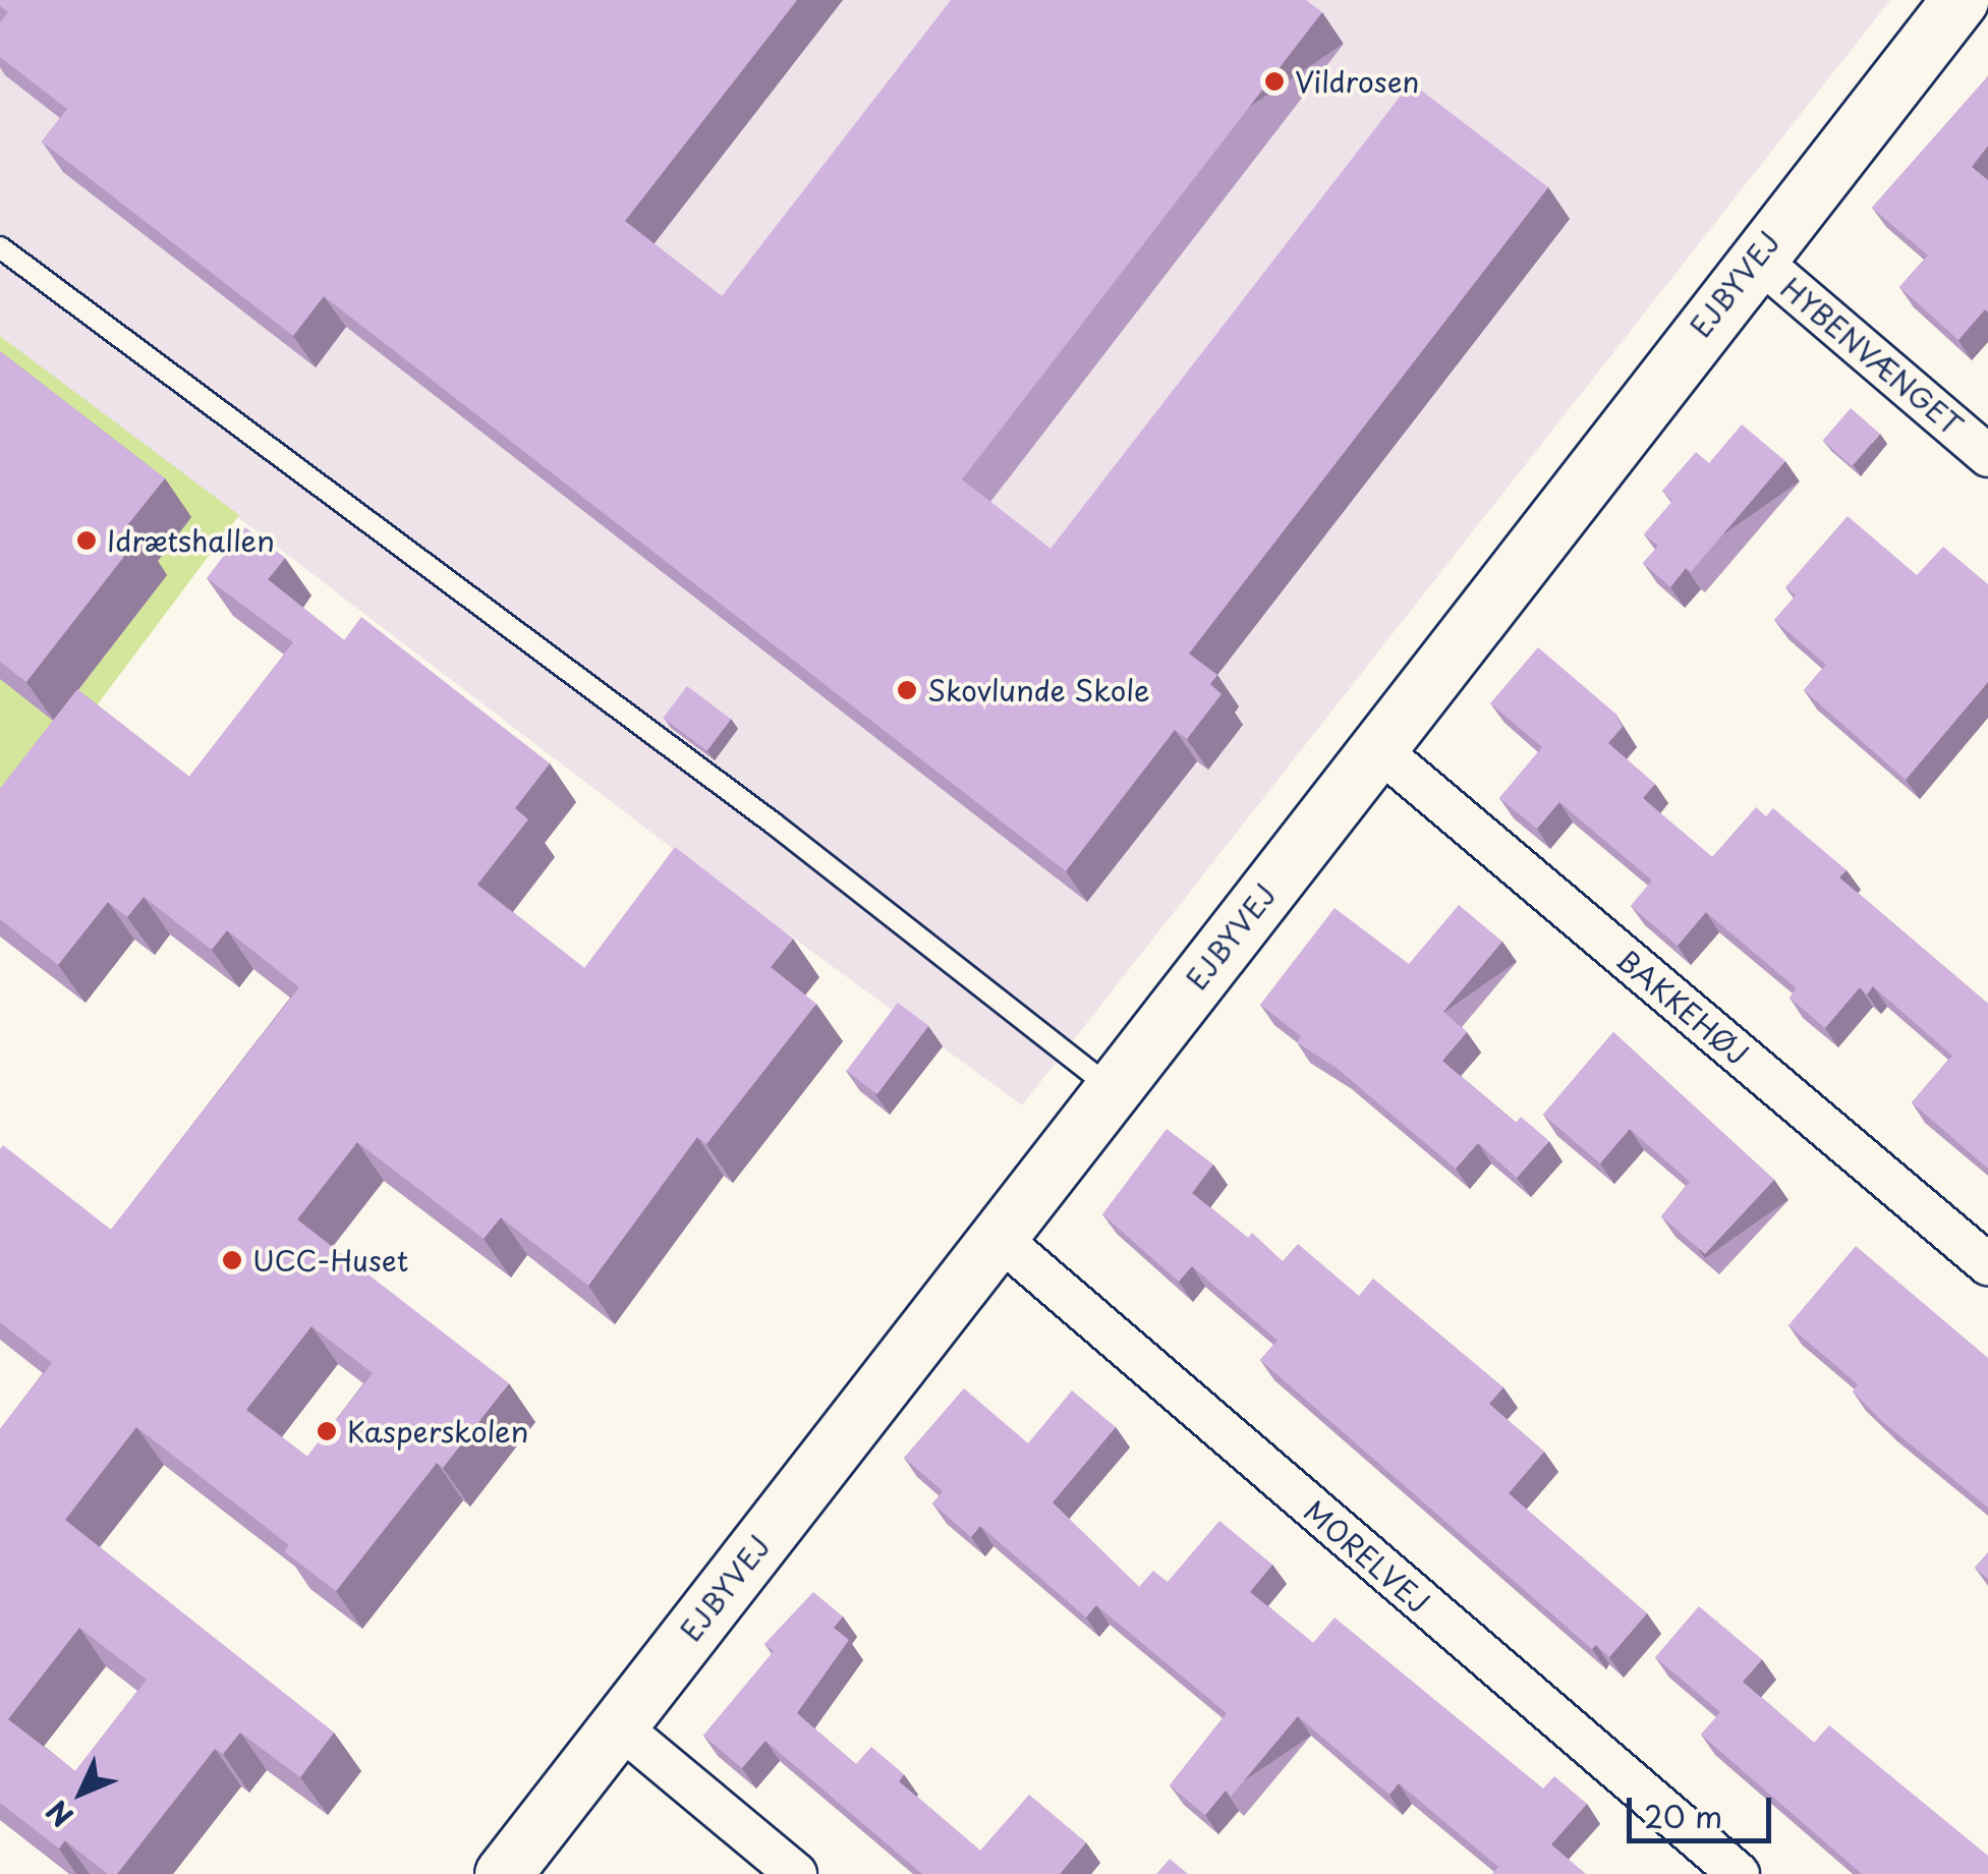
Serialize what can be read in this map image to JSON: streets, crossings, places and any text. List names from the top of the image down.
{
  "streets": {
    "street": [
      "EJBYVEJ",
      "HYBENVÆNGET",
      "BAKKEHØJ",
      "MORELVEJ"
    ]
  },
  "crossings": [
    ["EJBYVEJ", "HYBENVÆNGET"],
    ["EJBYVEJ", "BAKKEHØJ"],
    ["EJBYVEJ", "MORELVEJ"]
  ],
  "places": [
    "Vildrosen",
    "Idrætshallen",
    "Skovlunde Skole",
    "UCC-Huset",
    "Kasperskolen"
  ],
  "scale_bar": "20 m",
  "north": "bottom left"
}
